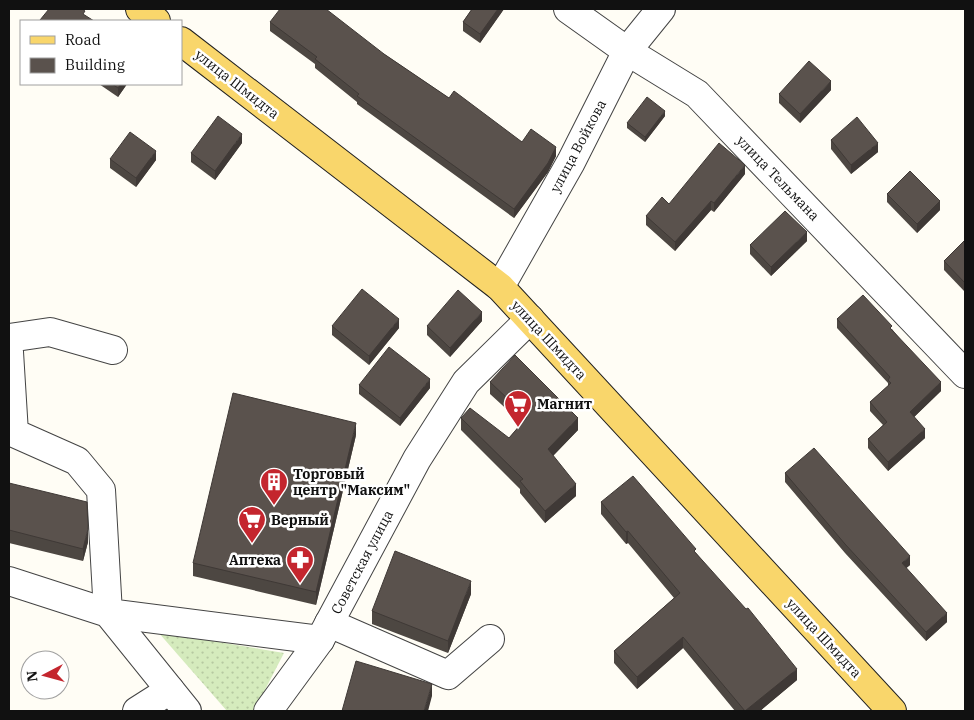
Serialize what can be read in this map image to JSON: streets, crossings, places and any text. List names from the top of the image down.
{
  "streets": {
    "main road": ["улица Шмидта"],
    "street": ["улица Войкова", "улица Тельмана", "Советская улица"]
  },
  "crossings": [
    ["улица Шмидта", "улица Войкова"],
    ["улица Шмидта", "Советская улица"],
    ["улица Войкова", "улица Тельмана"]
  ],
  "places": {
    "supermarket": ["Магнит", "Верный"],
    "building": ["Торговый центр \"Максим\""],
    "pharmacy": ["Аптека"]
  },
  "legend": ["Road", "Building"],
  "north": "left"
}
